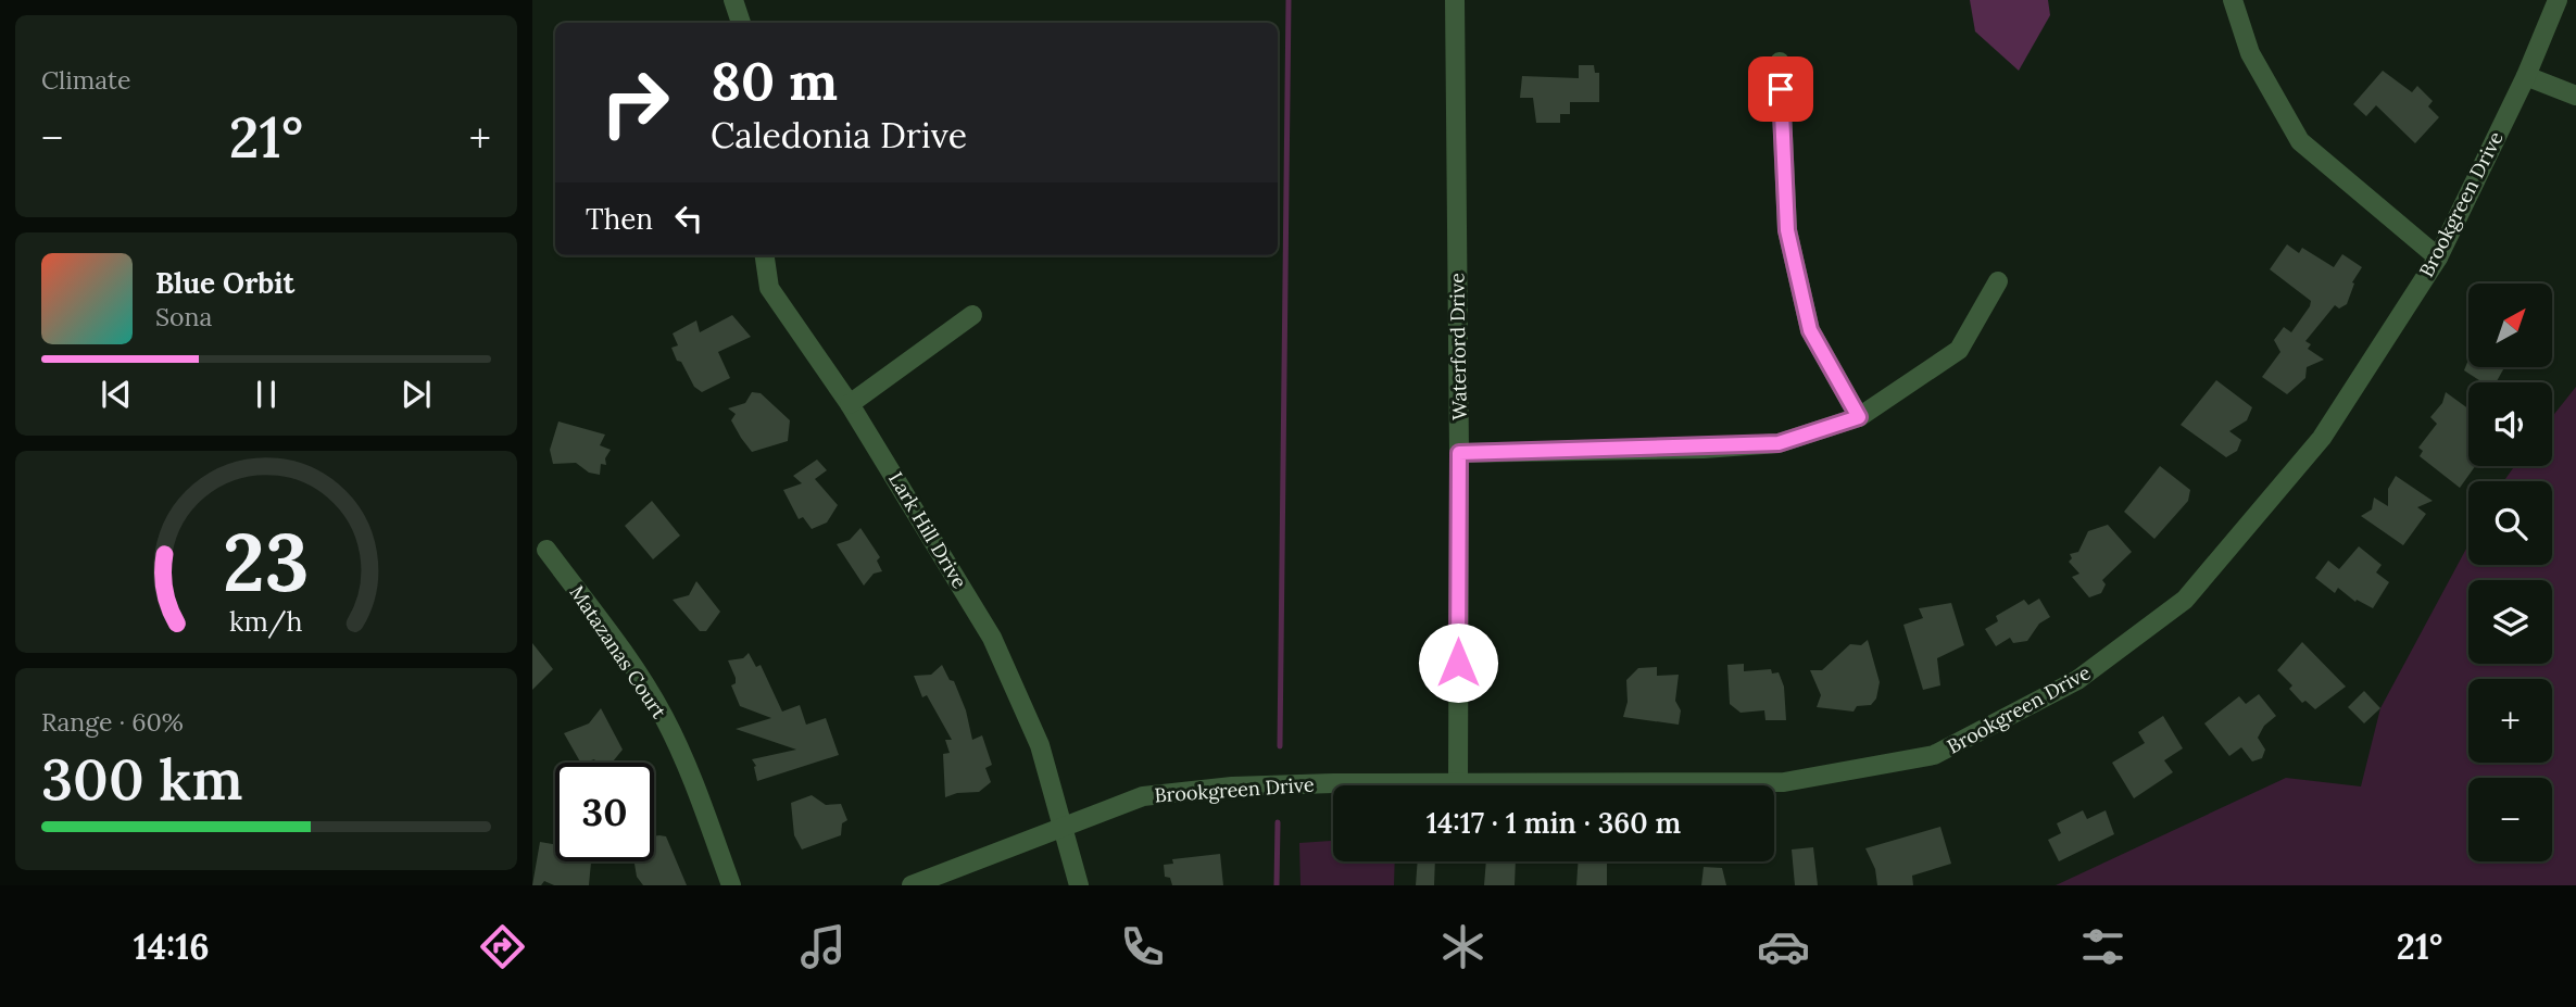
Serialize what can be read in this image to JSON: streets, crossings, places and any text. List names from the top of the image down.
{
  "streets": {
    "street": [
      "Brookgreen Drive",
      "Waterford Drive",
      "Lark Hill Drive",
      "Matazanas Court"
    ]
  },
  "crossings": [
    ["Brookgreen Drive", "Waterford Drive"],
    ["Brookgreen Drive", "Lark Hill Drive"]
  ],
  "north": "top right",
  "page": {
    "tile": [
      "Climate",
      ["Range · 60%", "300 km"]
    ],
    "turn": ["80 m", "Caledonia Drive"],
    "heat": ["−", "21°", "+"],
    "then": "Then",
    "song": ["Blue Orbit", "Sona"],
    "map_buttons": ["+", "−"],
    "limit": "30",
    "trip": "14:17 · 1 min · 360 m",
    "tabs": ["14:16", "21°"],
    "gauge": ["23", "km/h"]
  }
}
